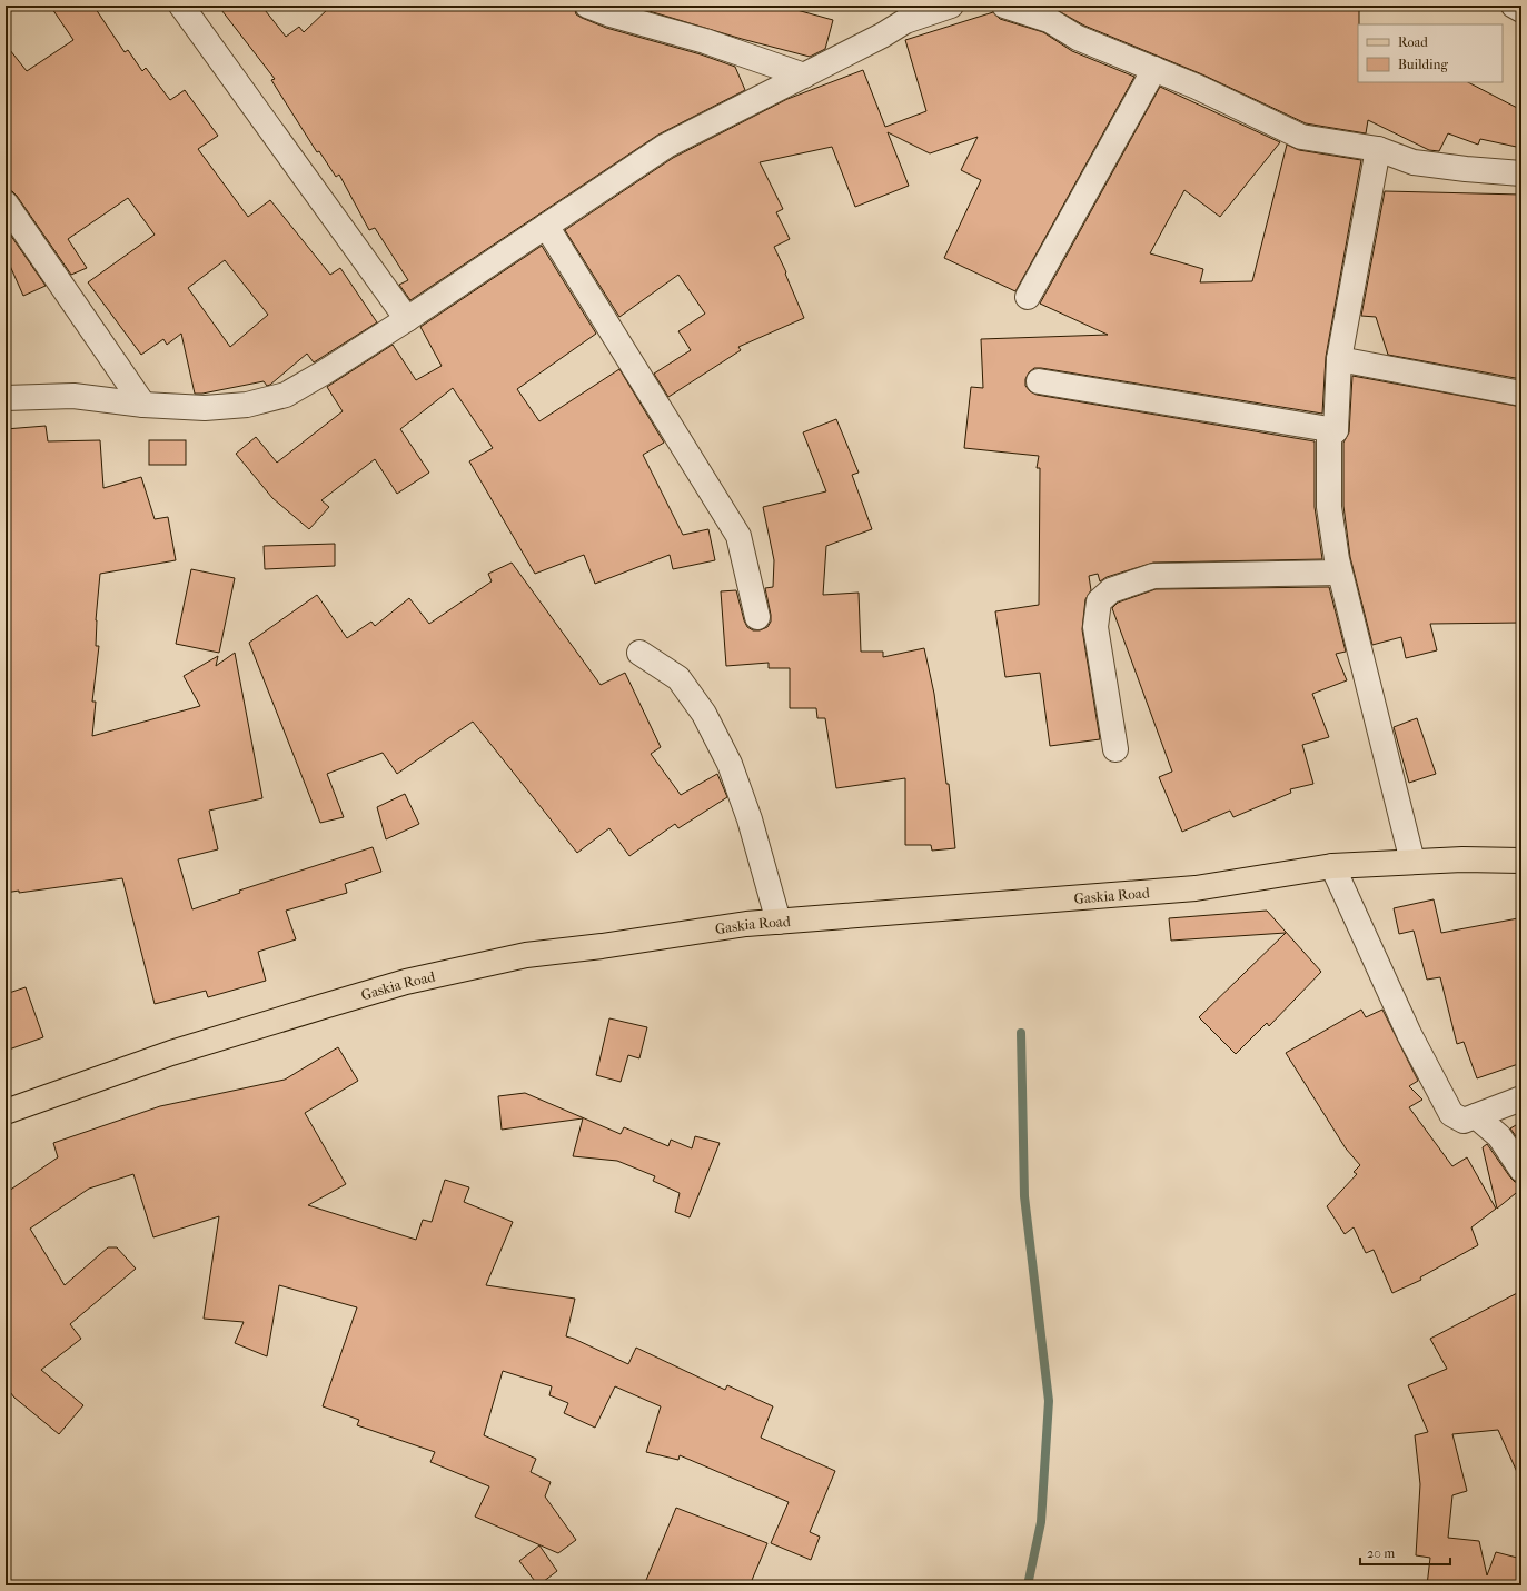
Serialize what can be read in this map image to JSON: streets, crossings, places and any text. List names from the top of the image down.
{
  "streets": {
    "main road": ["Gaskia Road"]
  },
  "legend": ["Road", "Building"],
  "scale_bar": "20 m"
}
